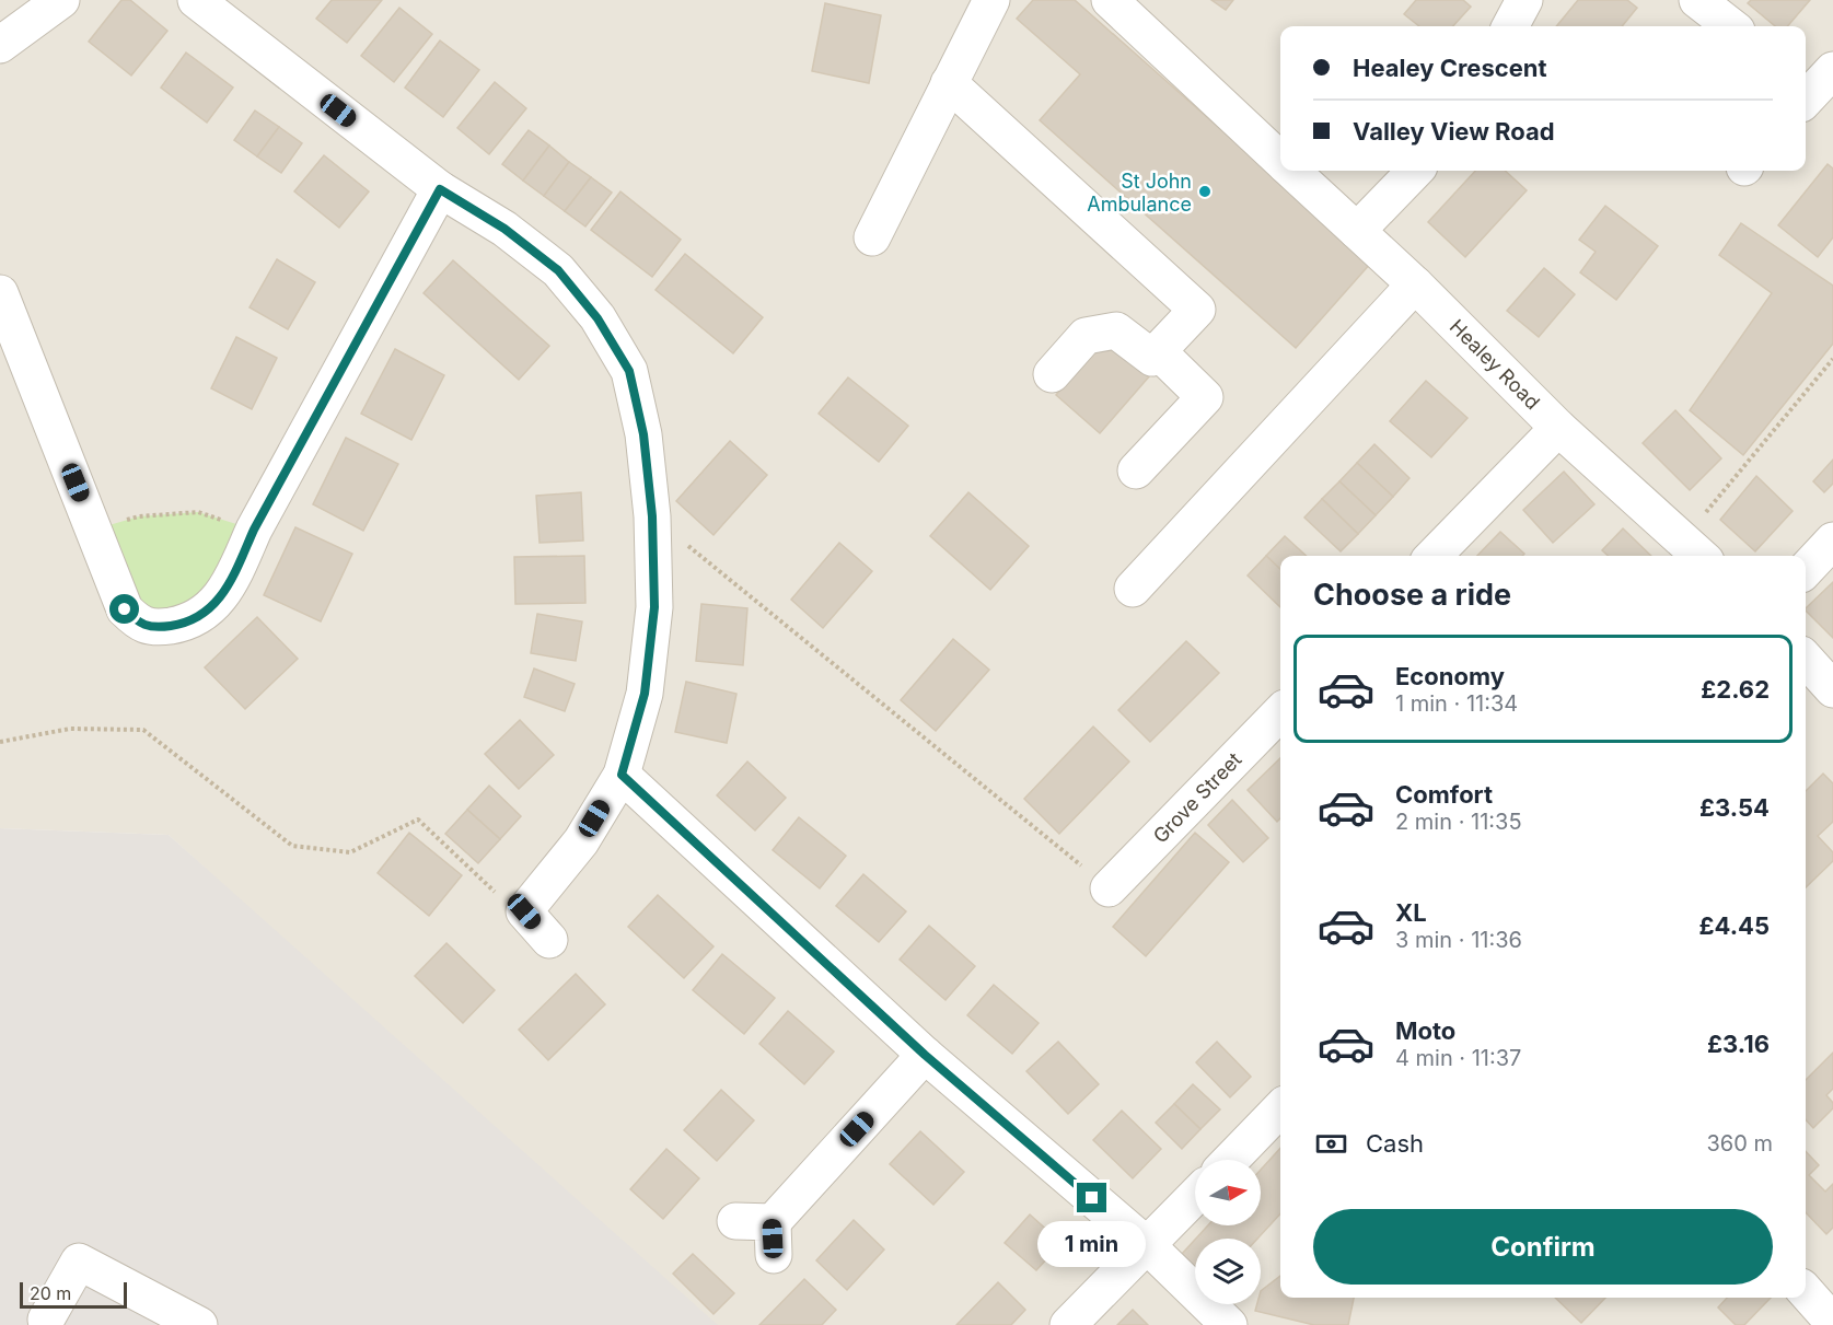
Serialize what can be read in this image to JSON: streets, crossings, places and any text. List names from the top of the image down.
{
  "streets": {
    "street": ["Healey Road", "Grove Street"]
  },
  "places": ["St John Ambulance"],
  "scale_bar": "20 m",
  "north": "right",
  "page": {
    "banner": ["Healey Crescent", "Valley View Road"],
    "heading": "Choose a ride",
    "list": [
      {
        "name": "Economy",
        "note": "1 min · 11:34",
        "value": "£2.62"
      },
      {
        "name": "Comfort",
        "note": "2 min · 11:35",
        "value": "£3.54"
      },
      {
        "name": "XL",
        "note": "3 min · 11:36",
        "value": "£4.45"
      },
      {
        "name": "Moto",
        "note": "4 min · 11:37",
        "value": "£3.16"
      }
    ],
    "pay": ["Cash", "360 m"],
    "buttons": "Confirm",
    "bubble": "1 min",
    "scale": "20 m"
  }
}
